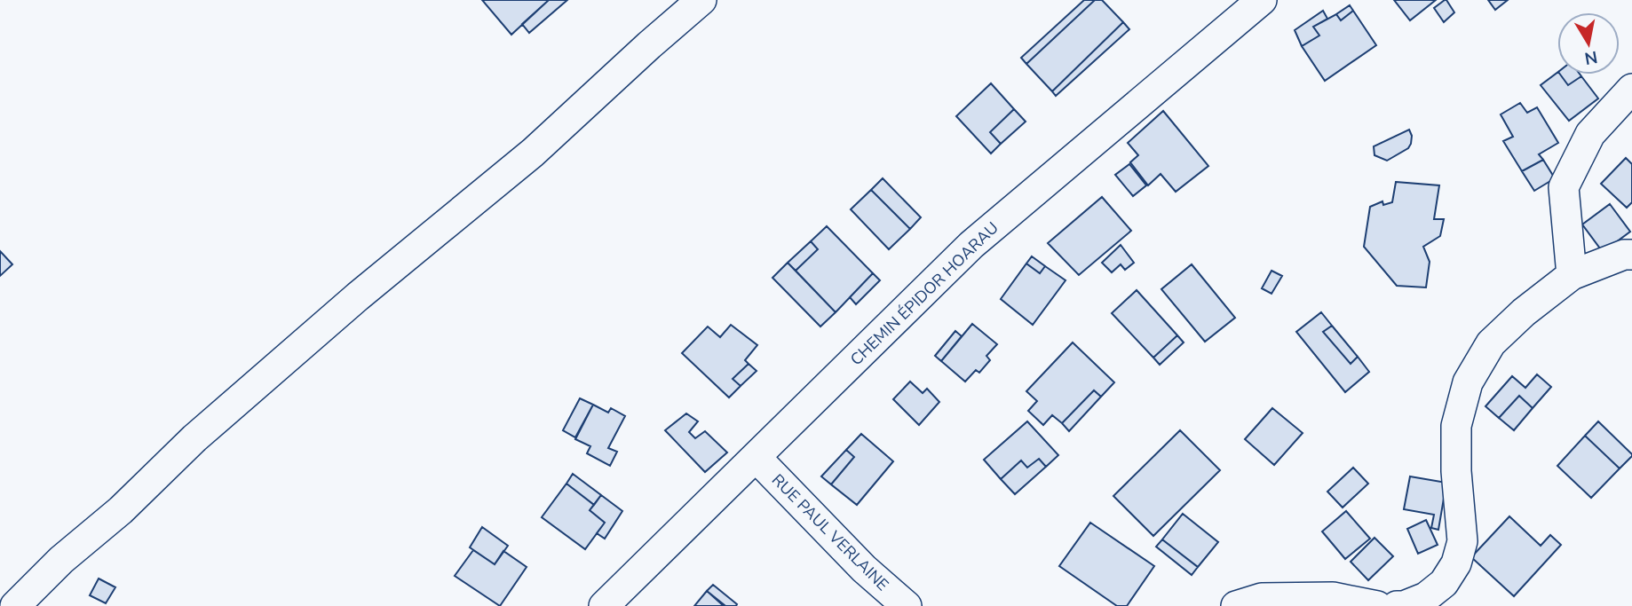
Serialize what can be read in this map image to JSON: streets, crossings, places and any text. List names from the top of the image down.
{
  "streets": {
    "street": ["CHEMIN ÉPIDOR HOARAU", "RUE PAUL VERLAINE"]
  },
  "crossings": [
    ["CHEMIN ÉPIDOR HOARAU", "RUE PAUL VERLAINE"]
  ],
  "north": "bottom"
}
